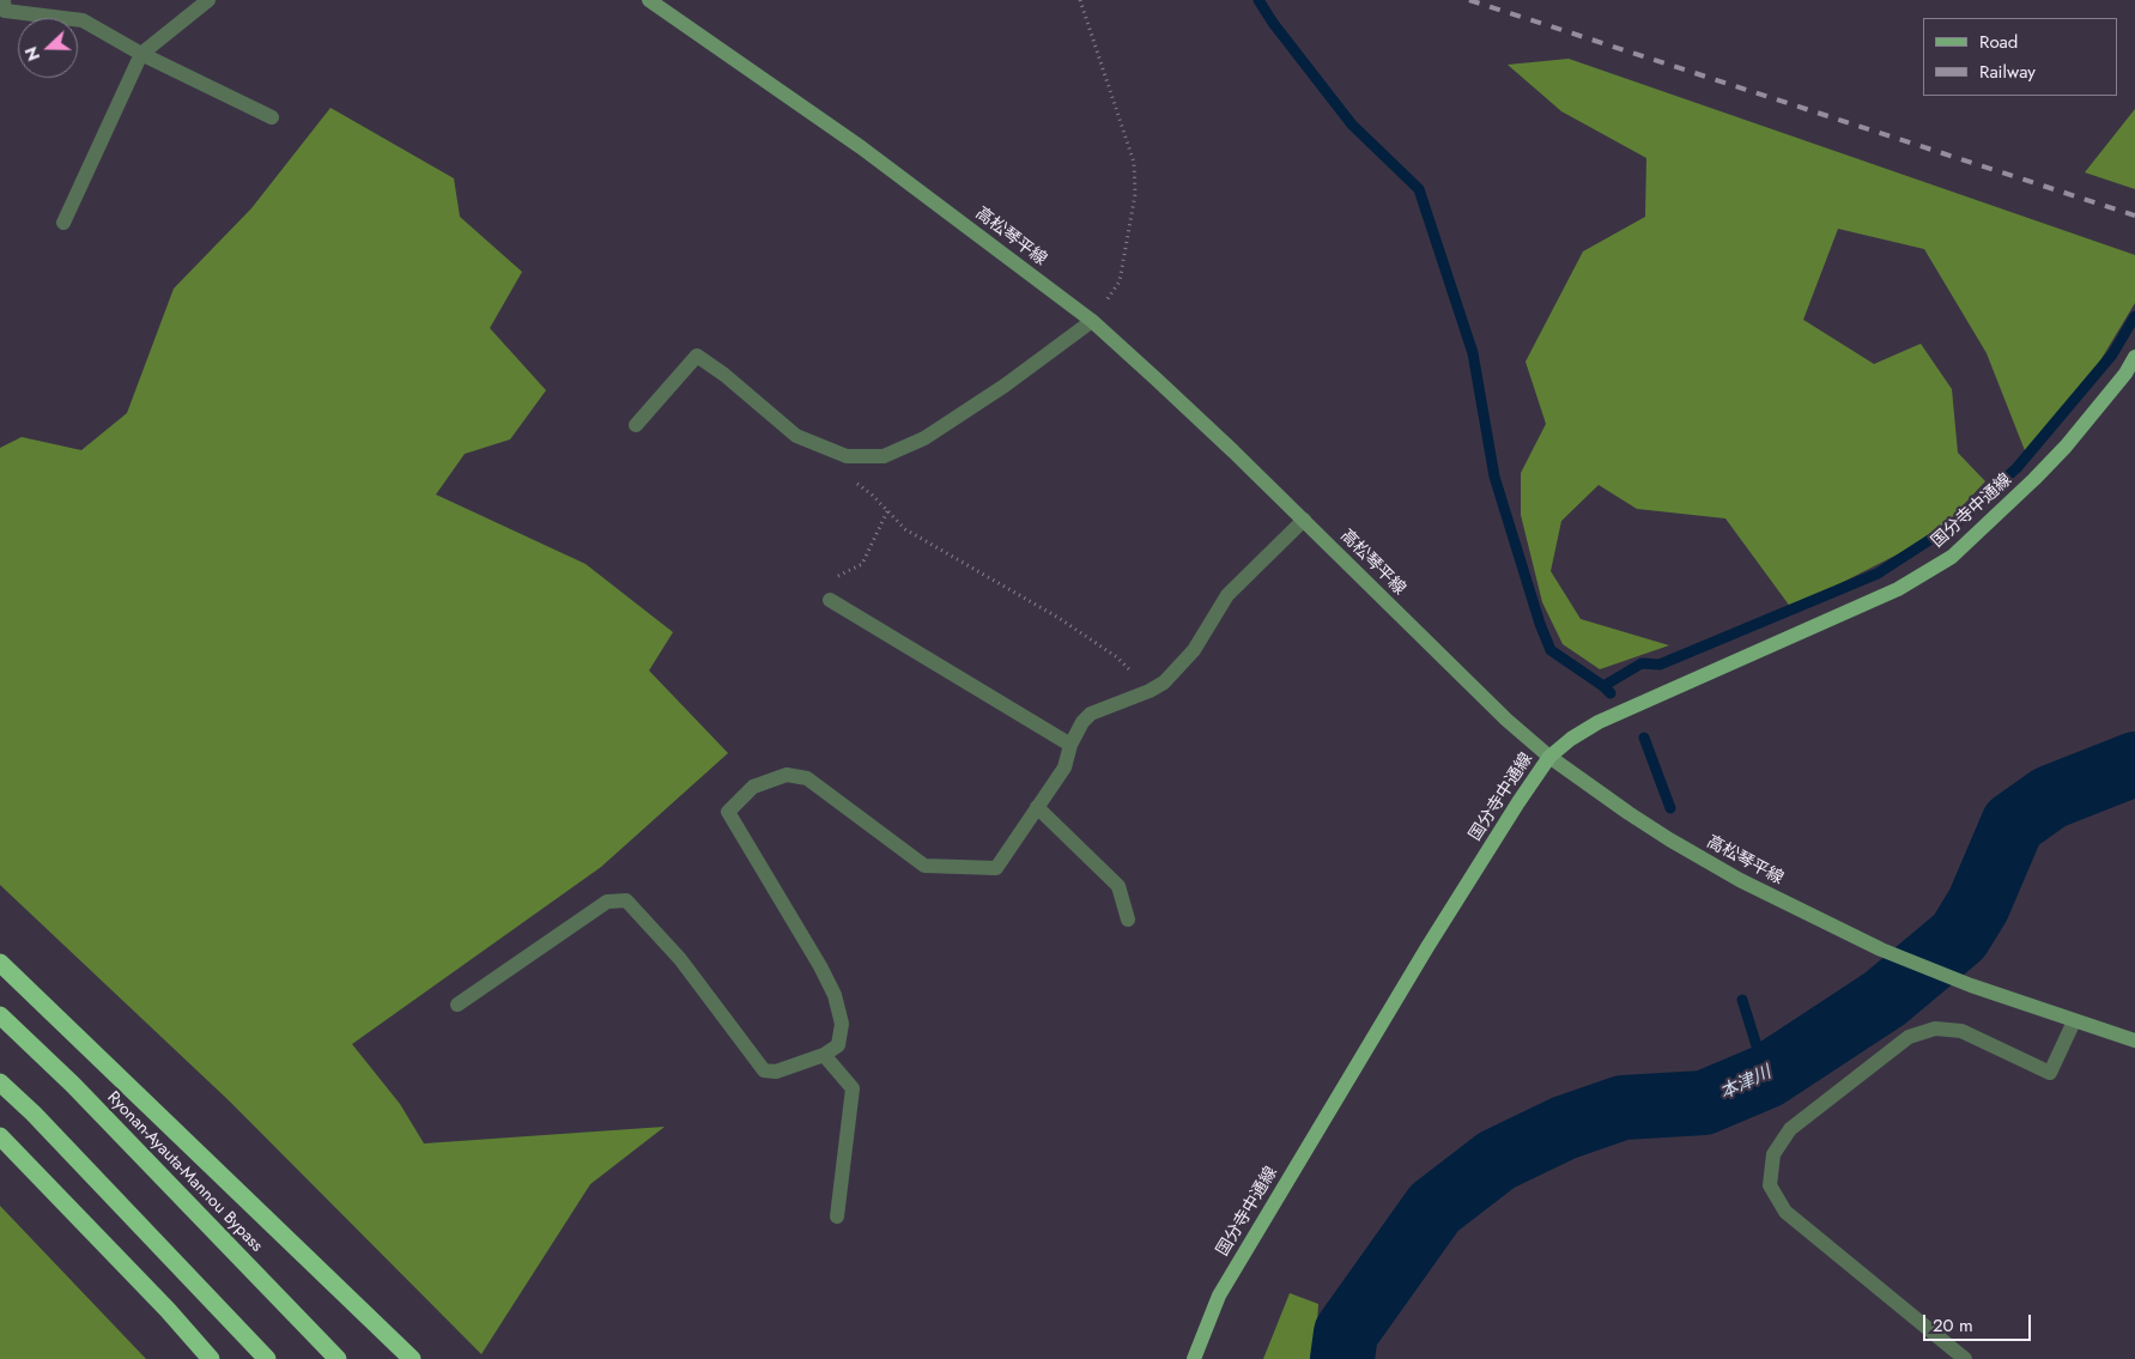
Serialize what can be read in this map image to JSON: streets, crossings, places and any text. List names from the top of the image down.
{
  "streets": {
    "highway": ["Ryonan-Ayauta-Mannou Bypass"],
    "main road": ["高松琴平線", "国分寺中通線"]
  },
  "crossings": [
    ["高松琴平線", "国分寺中通線"]
  ],
  "water": ["本津川"],
  "legend": ["Road", "Railway"],
  "scale_bar": "20 m",
  "north": "left"
}
